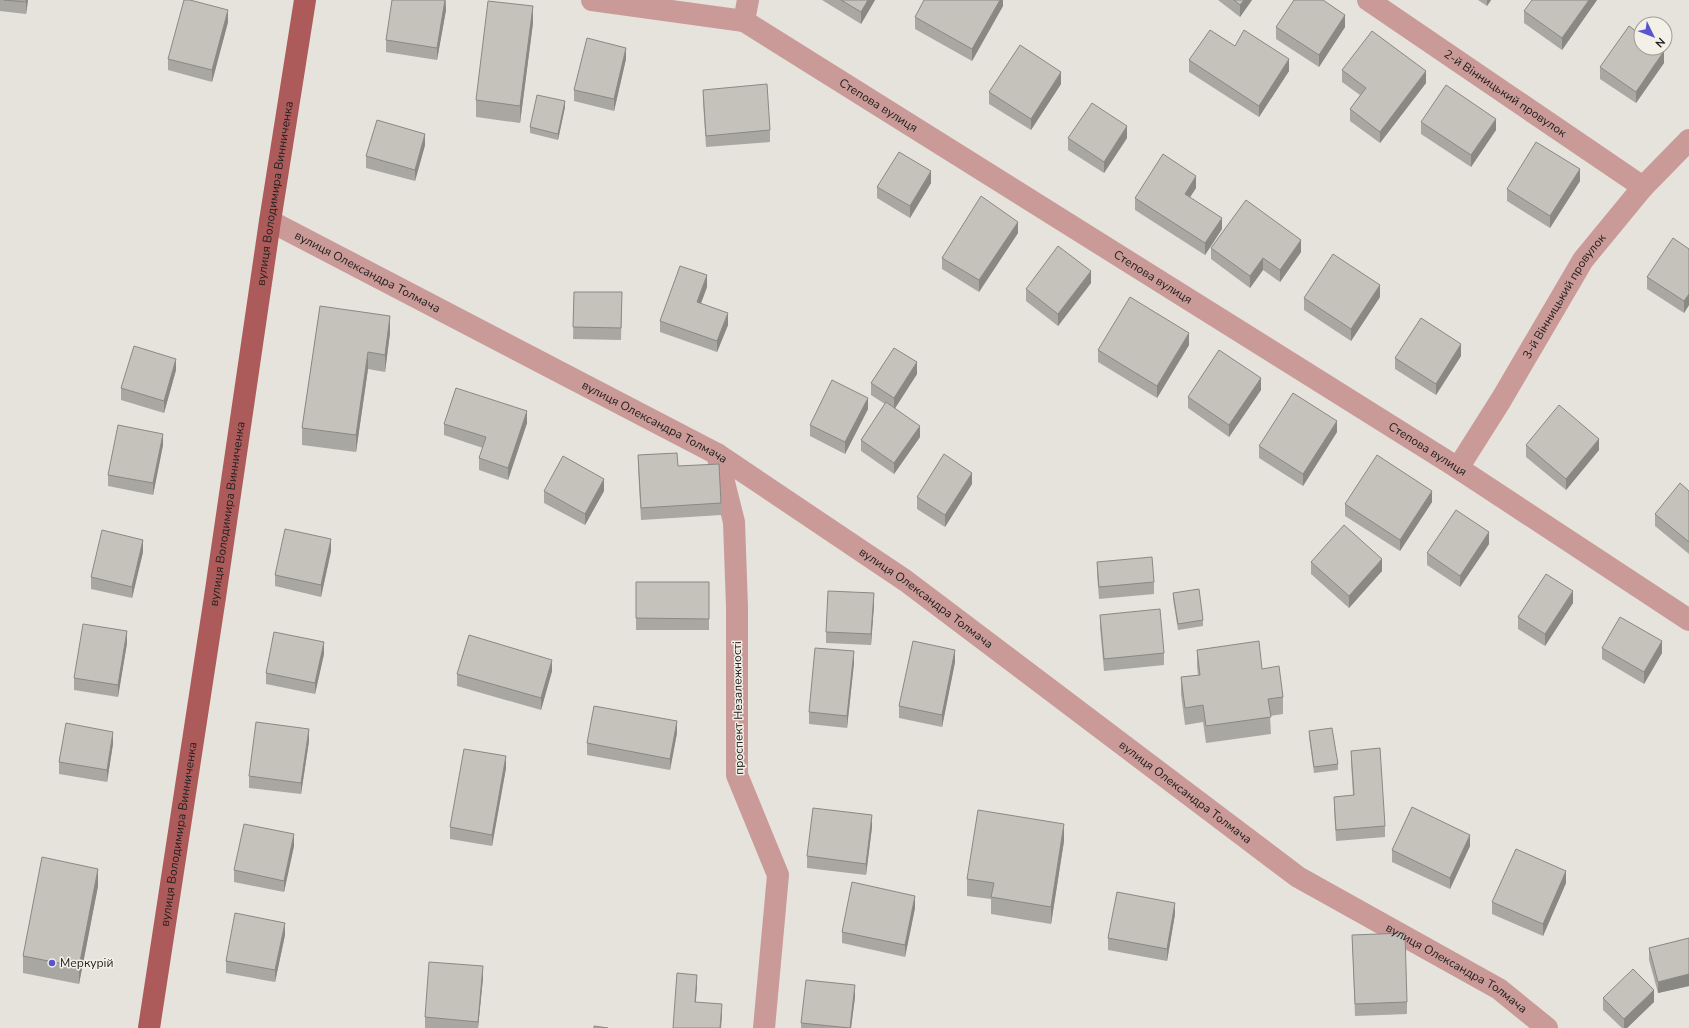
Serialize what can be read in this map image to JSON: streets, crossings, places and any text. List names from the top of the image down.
{
  "streets": {
    "main road": ["вулиця Володимира Винниченка"],
    "street": [
      "2-й Вінницький провулок",
      "Степова вулиця",
      "вулиця Олександра Толмача",
      "3-й Вінницький провулок",
      "проспект Незалежності"
    ]
  },
  "crossings": [
    ["2-й Вінницький провулок", "3-й Вінницький провулок"],
    ["Степова вулиця", "3-й Вінницький провулок"],
    ["вулиця Володимира Винниченка", "вулиця Олександра Толмача"],
    ["вулиця Олександра Толмача", "проспект Незалежності"]
  ],
  "places": ["Меркурій"],
  "north": "bottom right"
}
